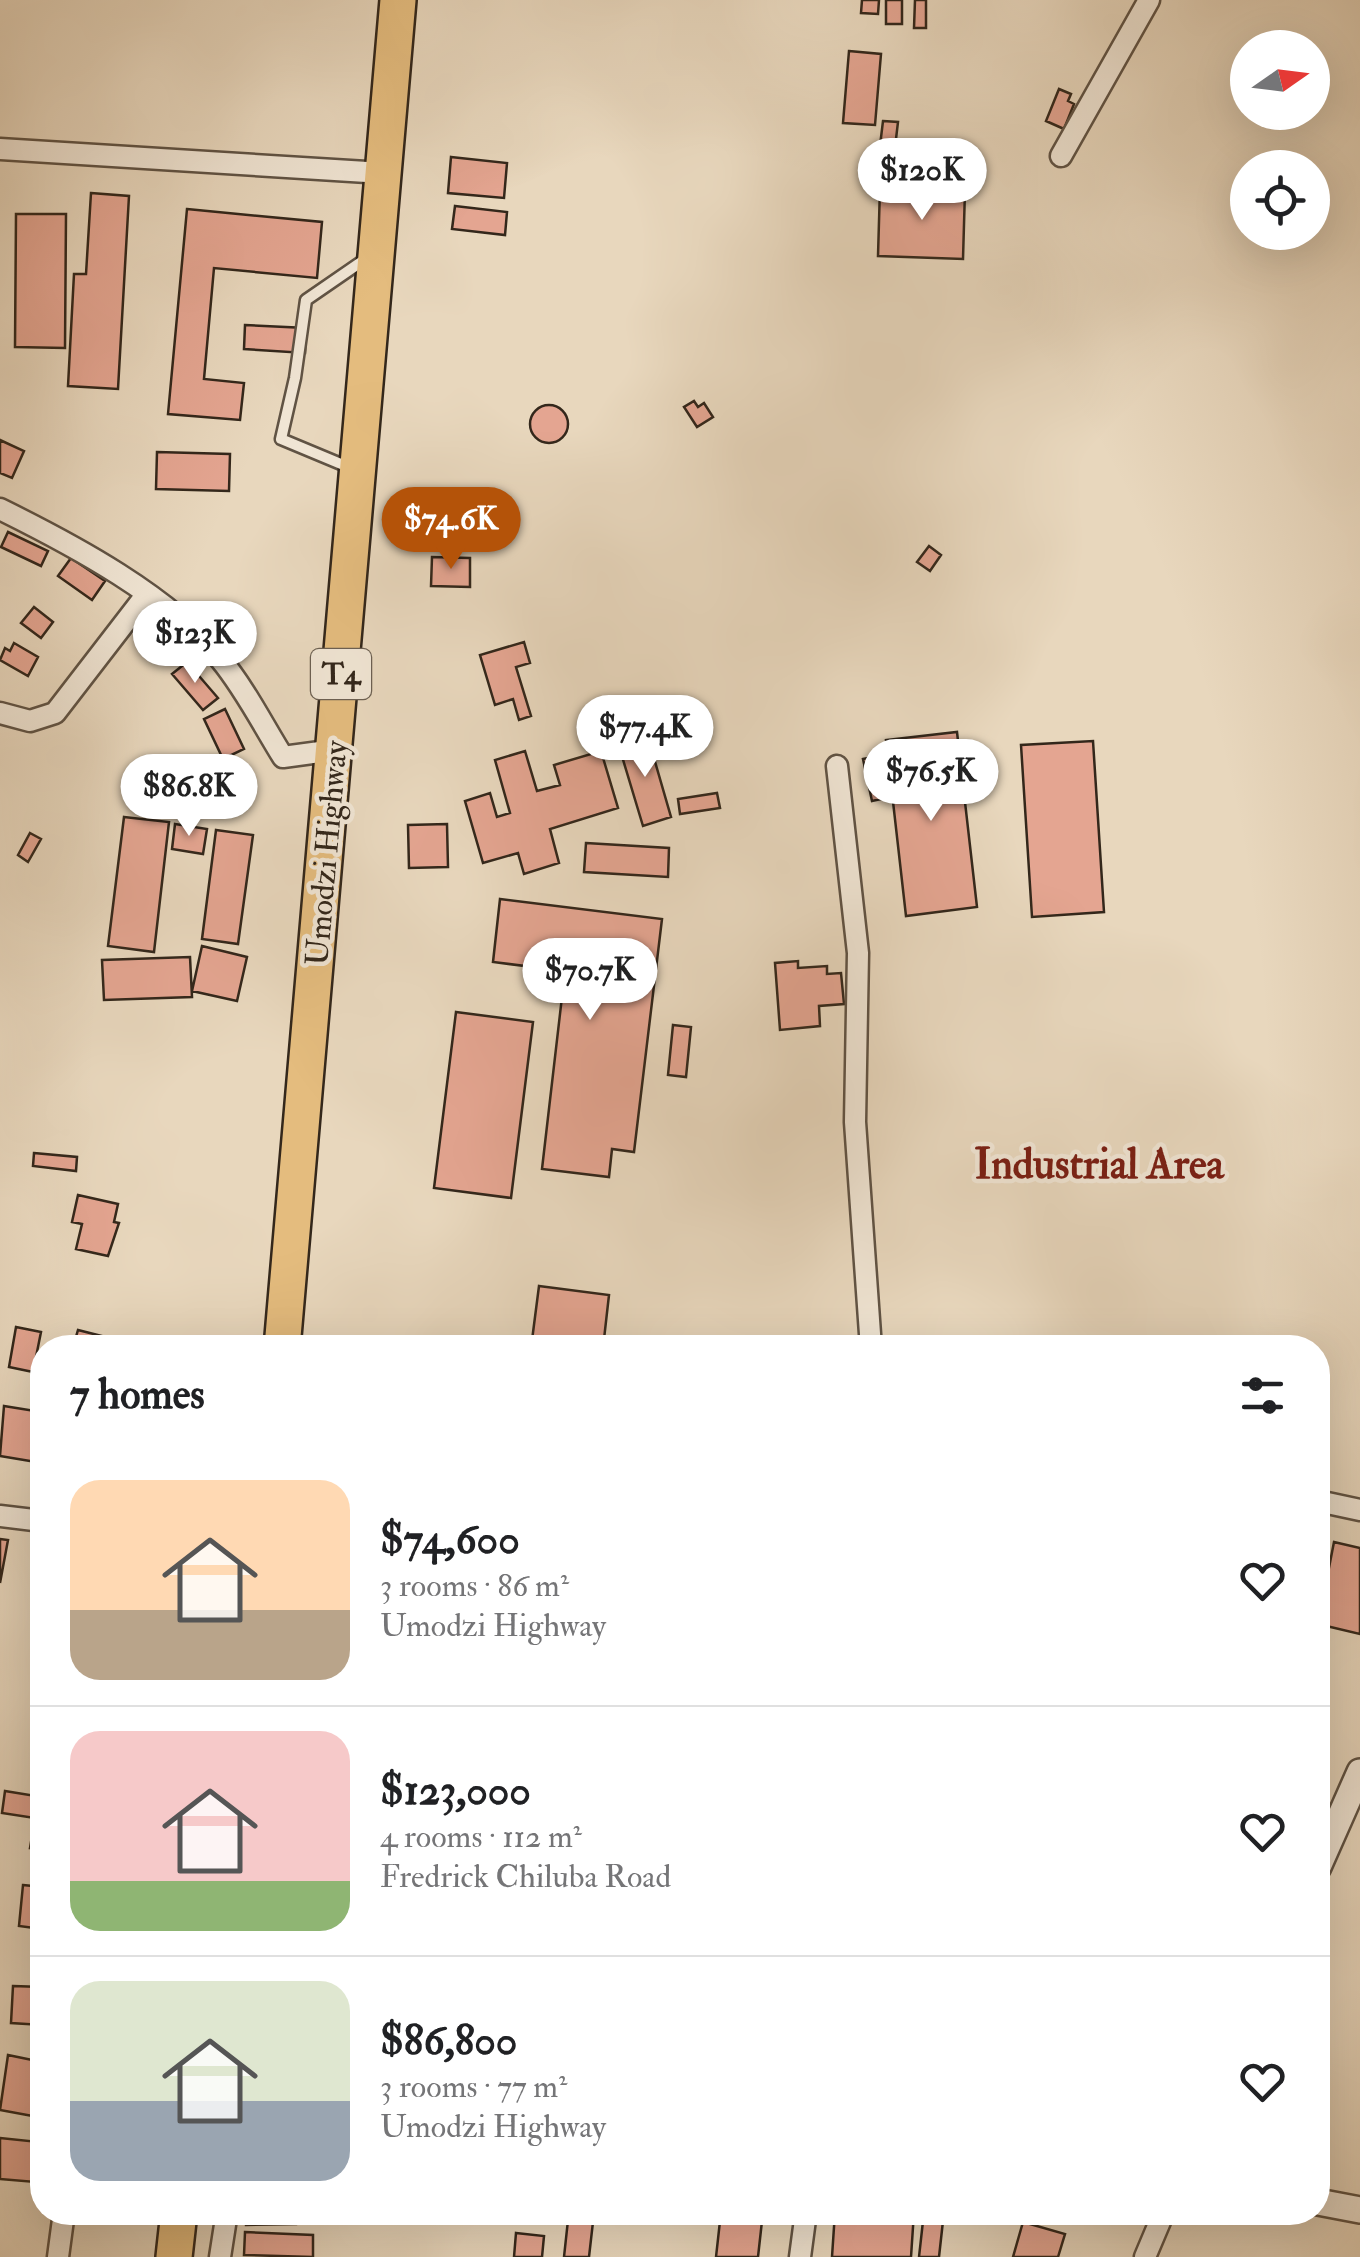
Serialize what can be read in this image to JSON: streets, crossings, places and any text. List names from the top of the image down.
{
  "streets": {
    "highway": ["T4", "Umodzi Highway"]
  },
  "districts": ["Industrial Area"],
  "north": "right",
  "page": {
    "price": [
      "$120K",
      "$74.6K",
      "$123K",
      "$77.4K",
      "$76.5K",
      "$86.8K",
      "$70.7K"
    ],
    "heading": "7 homes",
    "list": [
      {
        "name": "$74,600",
        "note": "3 rooms · 86 m² · Umodzi Highway"
      },
      {
        "name": "$123,000",
        "note": "4 rooms · 112 m² · Fredrick Chiluba Road"
      },
      {
        "name": "$86,800",
        "note": "3 rooms · 77 m² · Umodzi Highway"
      }
    ]
  }
}
